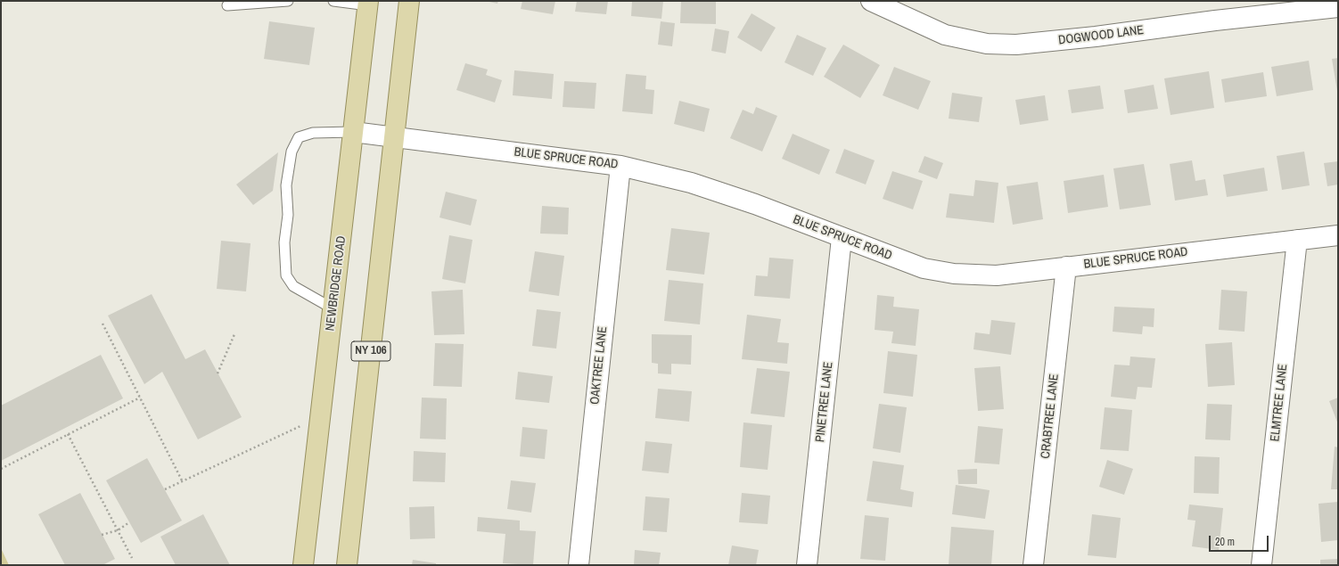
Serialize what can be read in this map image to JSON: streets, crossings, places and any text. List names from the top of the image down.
{
  "streets": {
    "main road": ["NEWBRIDGE ROAD", "NY 106"],
    "street": [
      "DOGWOOD LANE",
      "BLUE SPRUCE ROAD",
      "OAKTREE LANE",
      "PINETREE LANE",
      "ELMTREE LANE",
      "CRABTREE LANE"
    ]
  },
  "crossings": [
    ["BLUE SPRUCE ROAD", "NEWBRIDGE ROAD"],
    ["BLUE SPRUCE ROAD", "NY 106"],
    ["BLUE SPRUCE ROAD", "OAKTREE LANE"],
    ["BLUE SPRUCE ROAD", "PINETREE LANE"],
    ["BLUE SPRUCE ROAD", "ELMTREE LANE"],
    ["BLUE SPRUCE ROAD", "CRABTREE LANE"]
  ],
  "scale_bar": "20 m"
}
